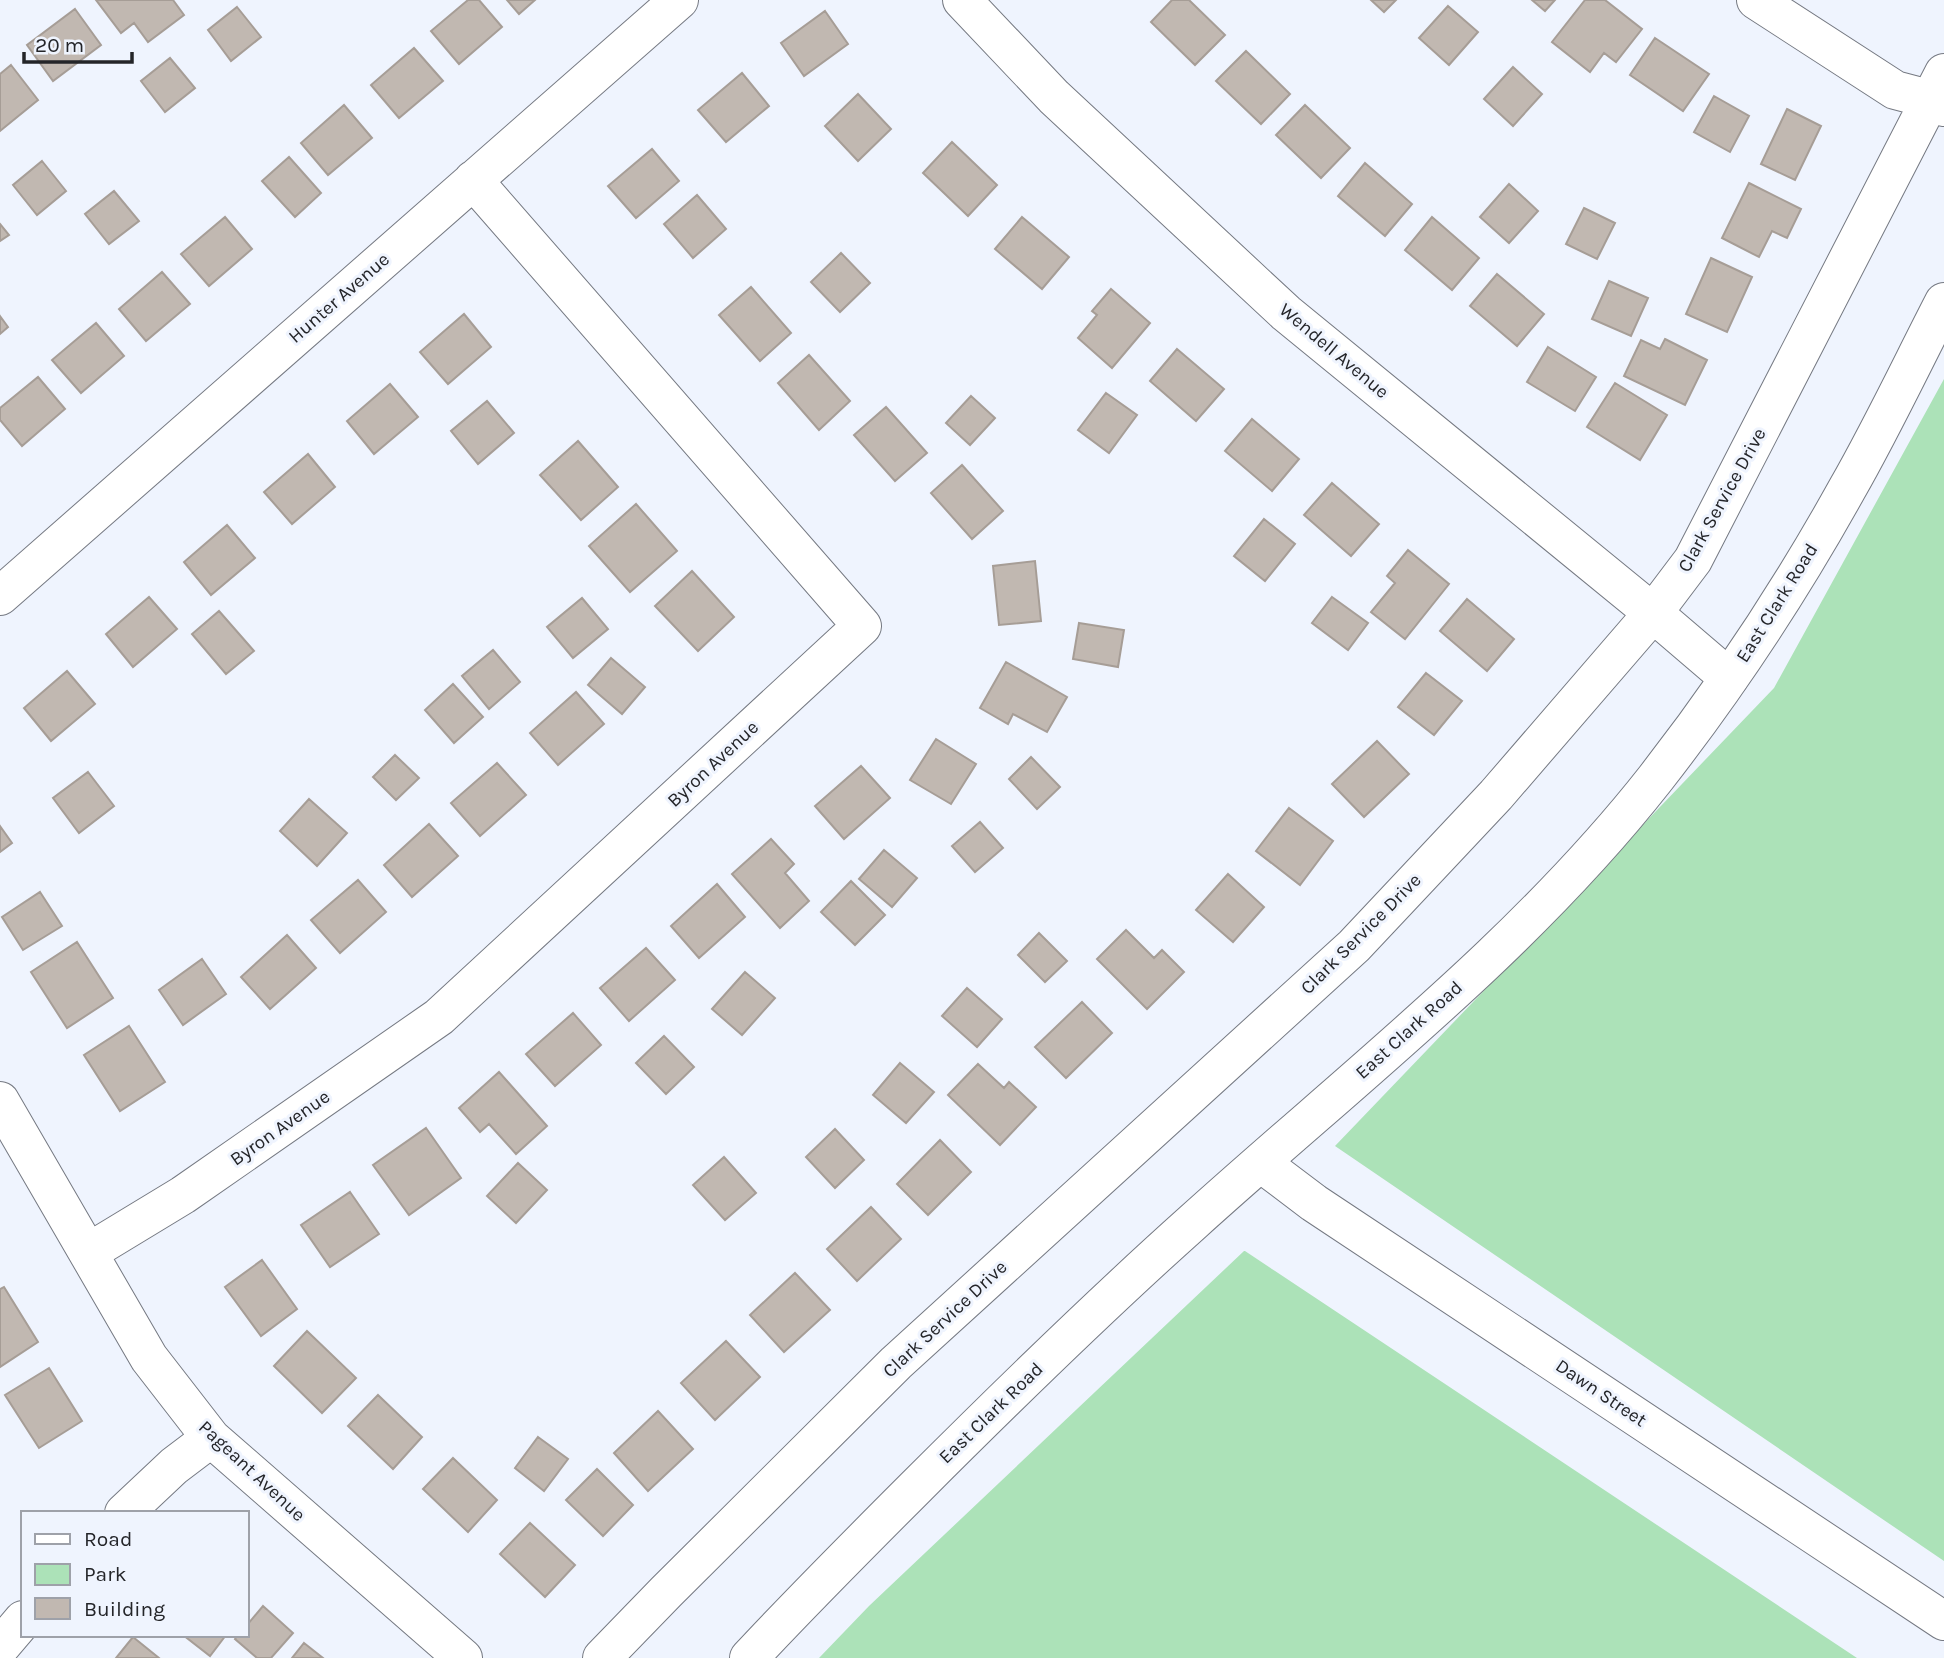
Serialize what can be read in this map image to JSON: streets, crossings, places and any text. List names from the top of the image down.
{
  "streets": {
    "street": [
      "Hunter Avenue",
      "Wendell Avenue",
      "Clark Service Drive",
      "East Clark Road",
      "Byron Avenue",
      "Dawn Street",
      "Pageant Avenue"
    ]
  },
  "crossings": [
    ["Hunter Avenue", "Byron Avenue"],
    ["Wendell Avenue", "Clark Service Drive"],
    ["Wendell Avenue", "East Clark Road"],
    ["East Clark Road", "Dawn Street"],
    ["Byron Avenue", "Pageant Avenue"]
  ],
  "legend": ["Road", "Park", "Building"],
  "scale_bar": "20 m"
}
